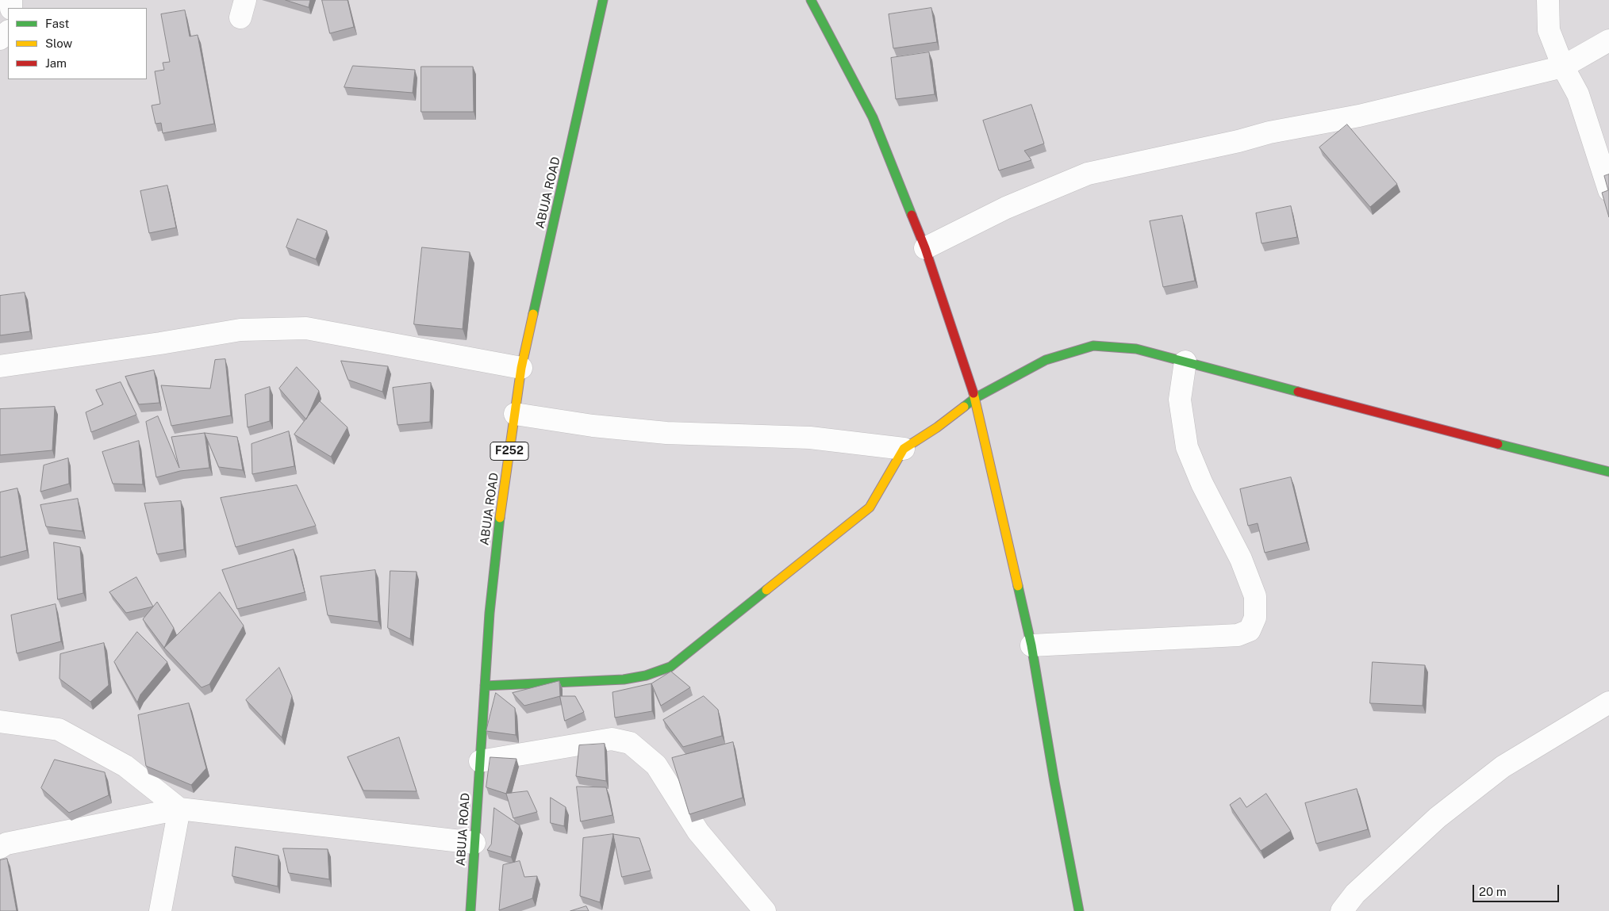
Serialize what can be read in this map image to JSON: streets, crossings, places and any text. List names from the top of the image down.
{
  "streets": {
    "street": ["ABUJA ROAD", "F252"]
  },
  "legend": ["Fast", "Slow", "Jam"],
  "scale_bar": "20 m"
}
